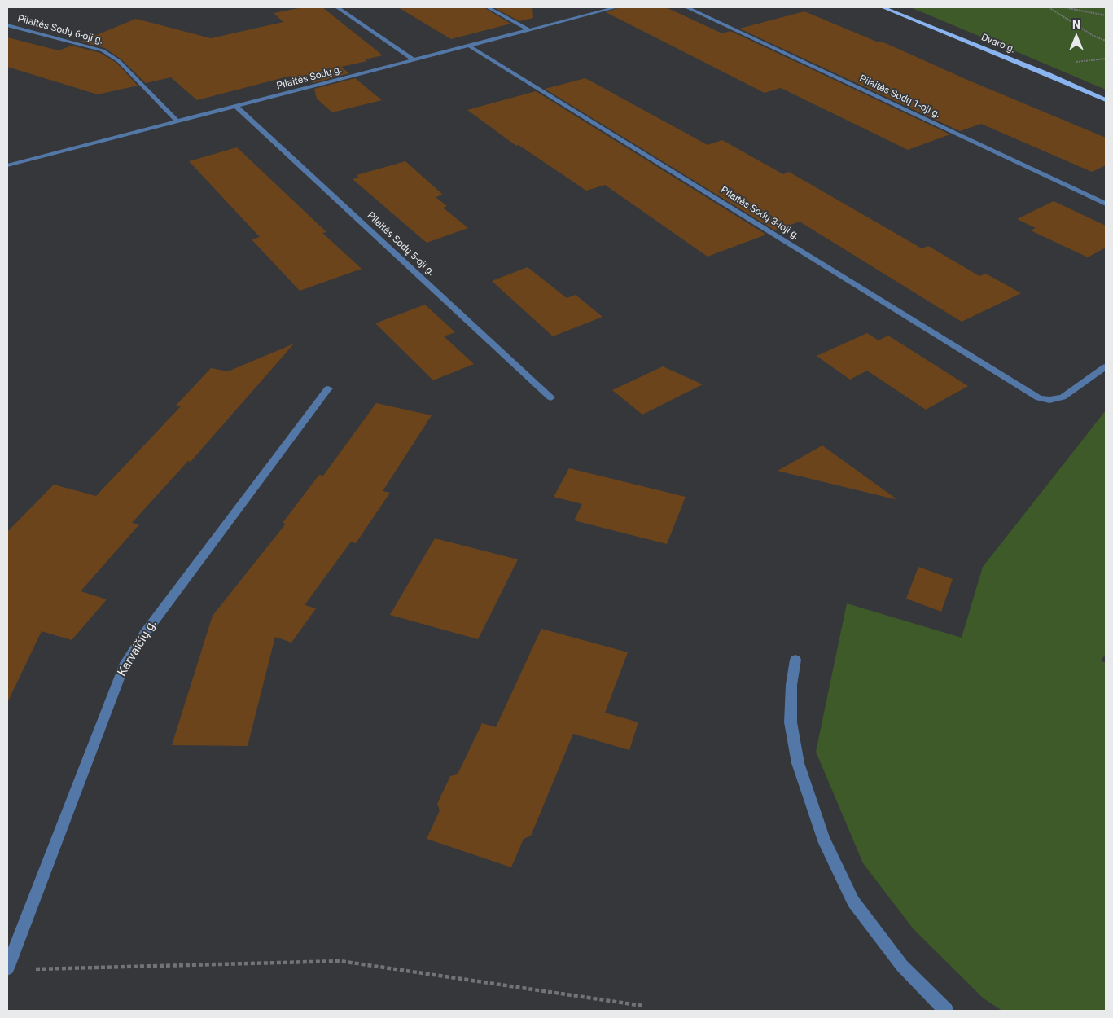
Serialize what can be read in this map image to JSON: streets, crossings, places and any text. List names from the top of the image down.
{
  "streets": {
    "main road": ["Dvaro g."],
    "street": [
      "Pilaitės Sodų 6-oji g.",
      "Pilaitės Sodų g.",
      "Pilaitės Sodų 1-oji g.",
      "Pilaitės Sodų 3-ioji g.",
      "Pilaitės Sodų 5-oji g.",
      "Karvaičių g."
    ]
  },
  "crossings": [
    ["Pilaitės Sodų 6-oji g.", "Pilaitės Sodų g."],
    ["Pilaitės Sodų g.", "Pilaitės Sodų 3-ioji g."],
    ["Pilaitės Sodų g.", "Pilaitės Sodų 5-oji g."]
  ],
  "north": "top"
}
